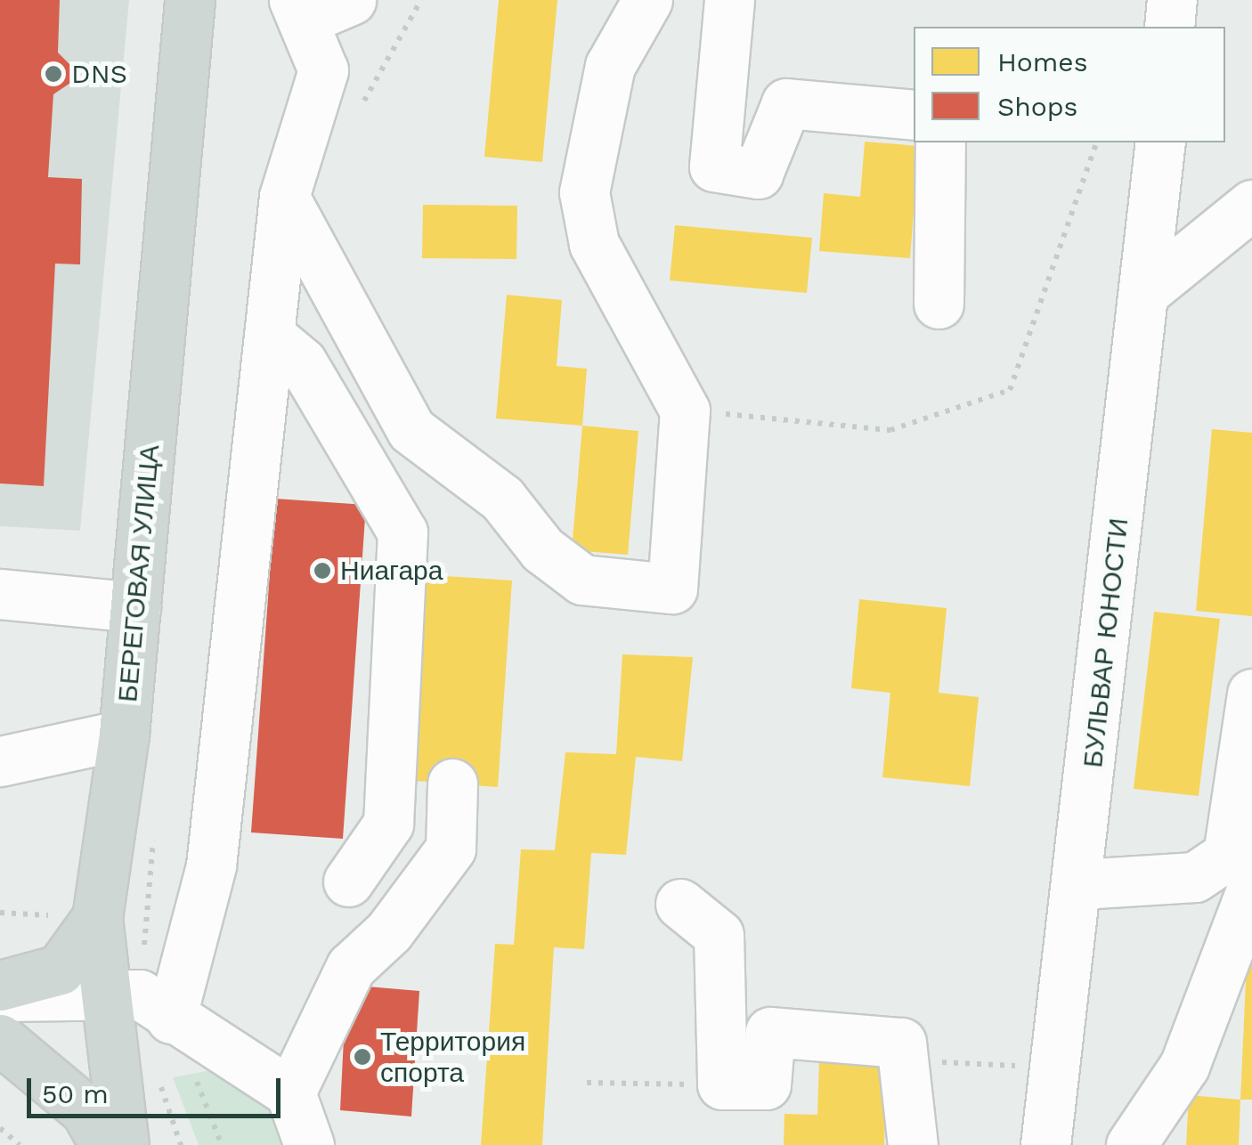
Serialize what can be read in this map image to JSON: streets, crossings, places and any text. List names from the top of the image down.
{
  "streets": {
    "main road": ["БЕРЕГОВАЯ УЛИЦА"],
    "street": ["БУЛЬВАР ЮНОСТИ"]
  },
  "places": ["DNS", "Ниагара", "Территория спорта"],
  "legend": ["Homes", "Shops"],
  "scale_bar": "50 m"
}
